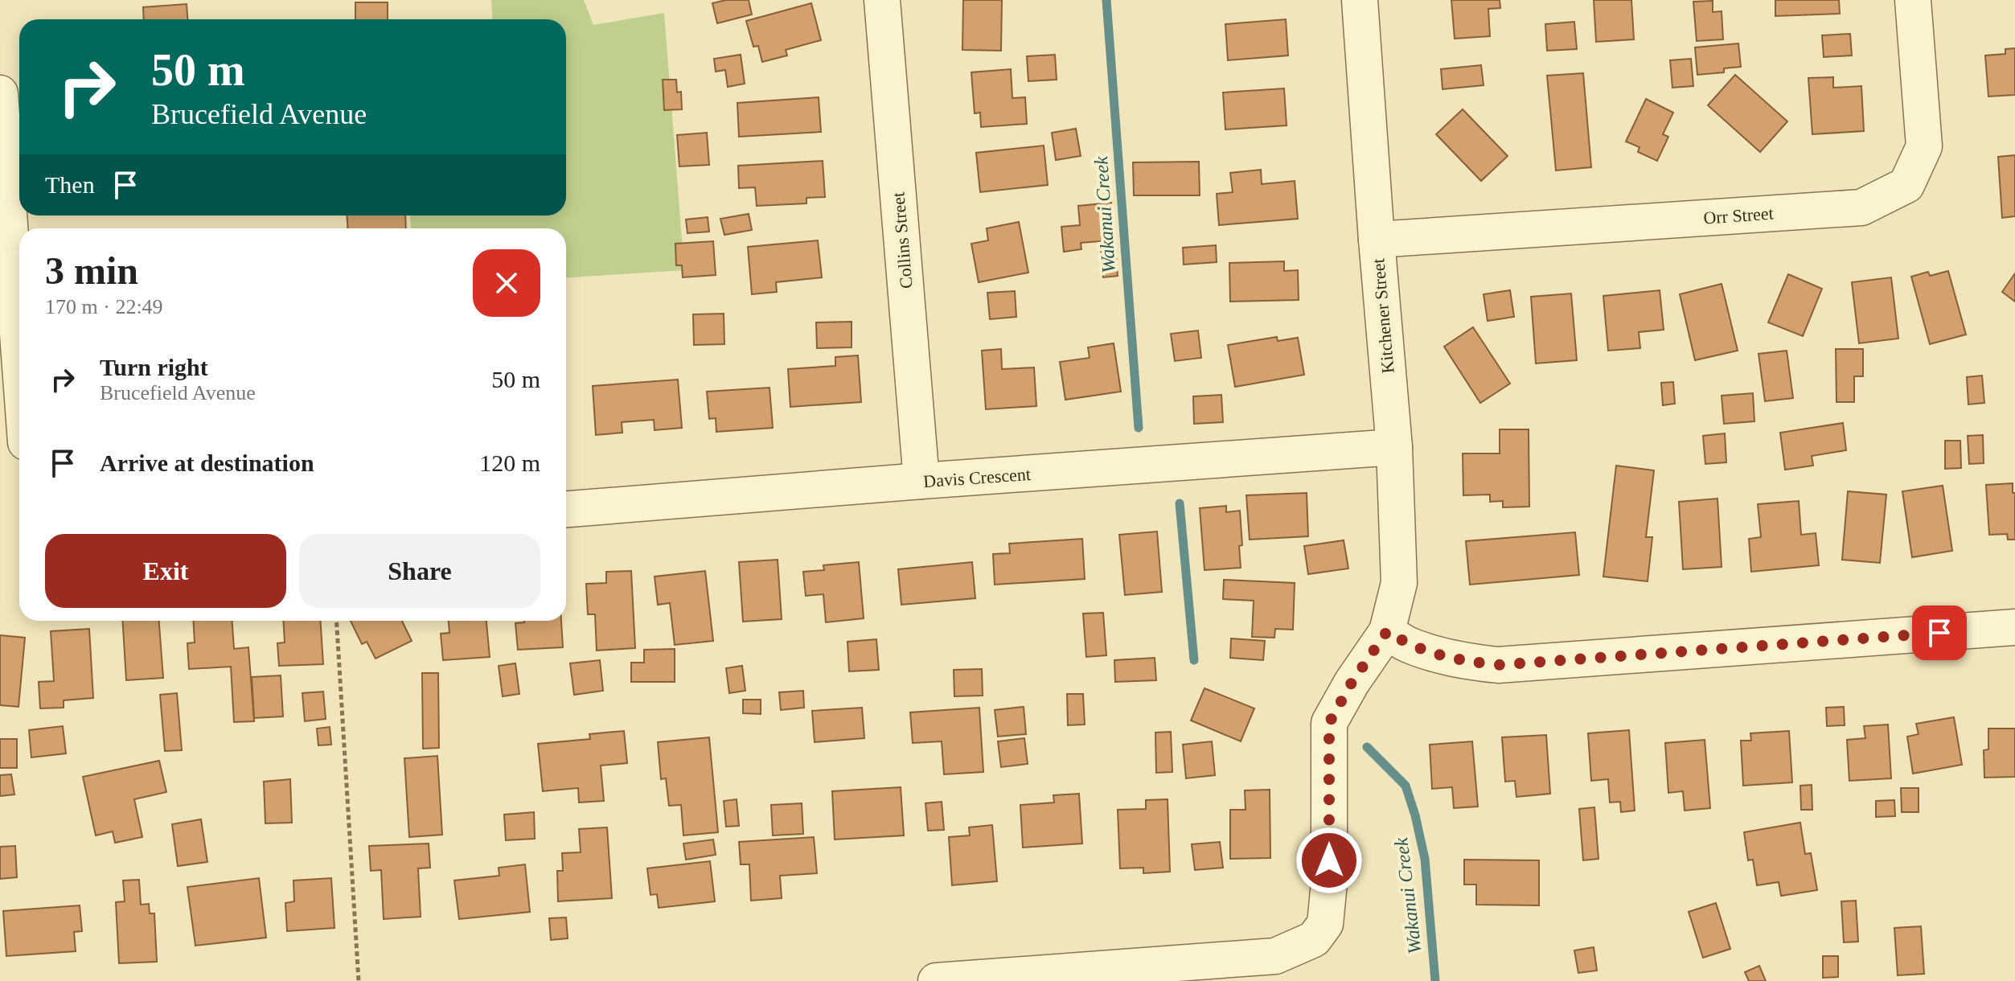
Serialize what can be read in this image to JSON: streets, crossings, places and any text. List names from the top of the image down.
{
  "streets": {
    "street": [
      "Orr Street",
      "Collins Street",
      "Kitchener Street",
      "Davis Crescent"
    ]
  },
  "crossings": [
    ["Orr Street", "Kitchener Street"],
    ["Collins Street", "Davis Crescent"],
    ["Kitchener Street", "Davis Crescent"]
  ],
  "water": ["Wakanui Creek"],
  "page": {
    "turn": ["50 m", "Brucefield Avenue"],
    "then": "Then",
    "heading": ["3 min", "170 m · 22:49"],
    "list": [
      {
        "name": "Turn right",
        "note": "Brucefield Avenue",
        "value": "50 m"
      },
      {
        "name": "Arrive at destination",
        "value": "120 m"
      }
    ],
    "buttons": ["Exit", "Share"]
  }
}
